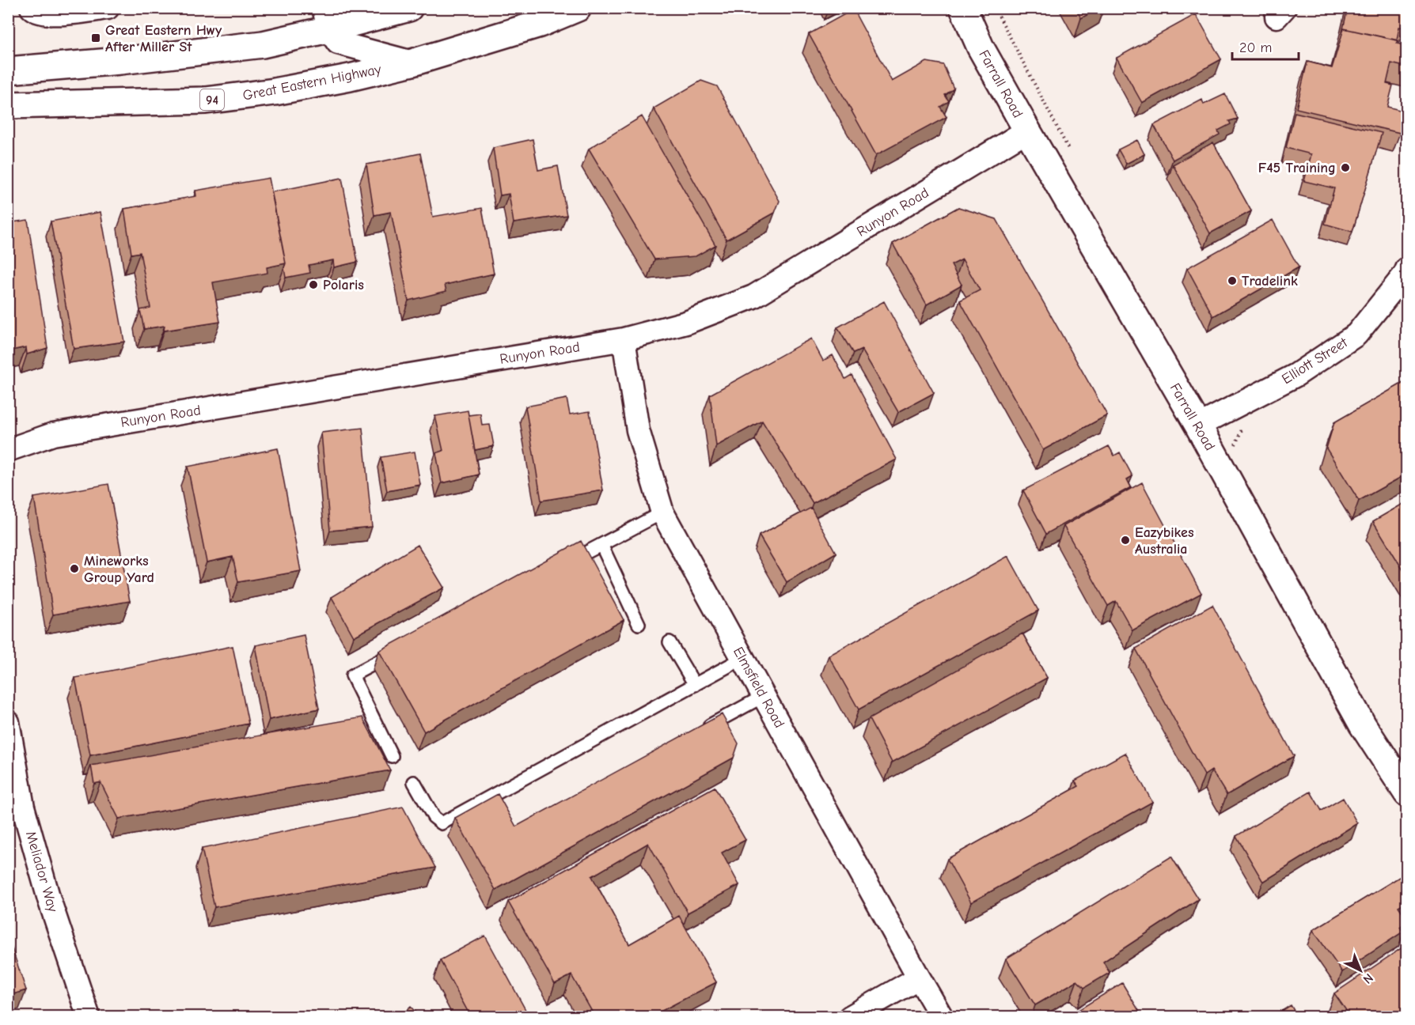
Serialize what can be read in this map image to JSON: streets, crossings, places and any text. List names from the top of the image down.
{
  "streets": {
    "main road": ["Great Eastern Highway", "Farrall Road", "94"],
    "street": [
      "Runyon Road",
      "Elliott Street",
      "Elmsfield Road",
      "Meliador Way"
    ]
  },
  "crossings": [
    ["Farrall Road", "Runyon Road"],
    ["Farrall Road", "Elliott Street"],
    ["Runyon Road", "Elmsfield Road"]
  ],
  "places": {
    "transit": ["Great Eastern Hwy After Miller St"],
    "other": [
      "F45 Training",
      "Tradelink",
      "Polaris",
      "Eazybikes Australia",
      "Mineworks Group Yard"
    ]
  },
  "scale_bar": "20 m",
  "north": "bottom right"
}
